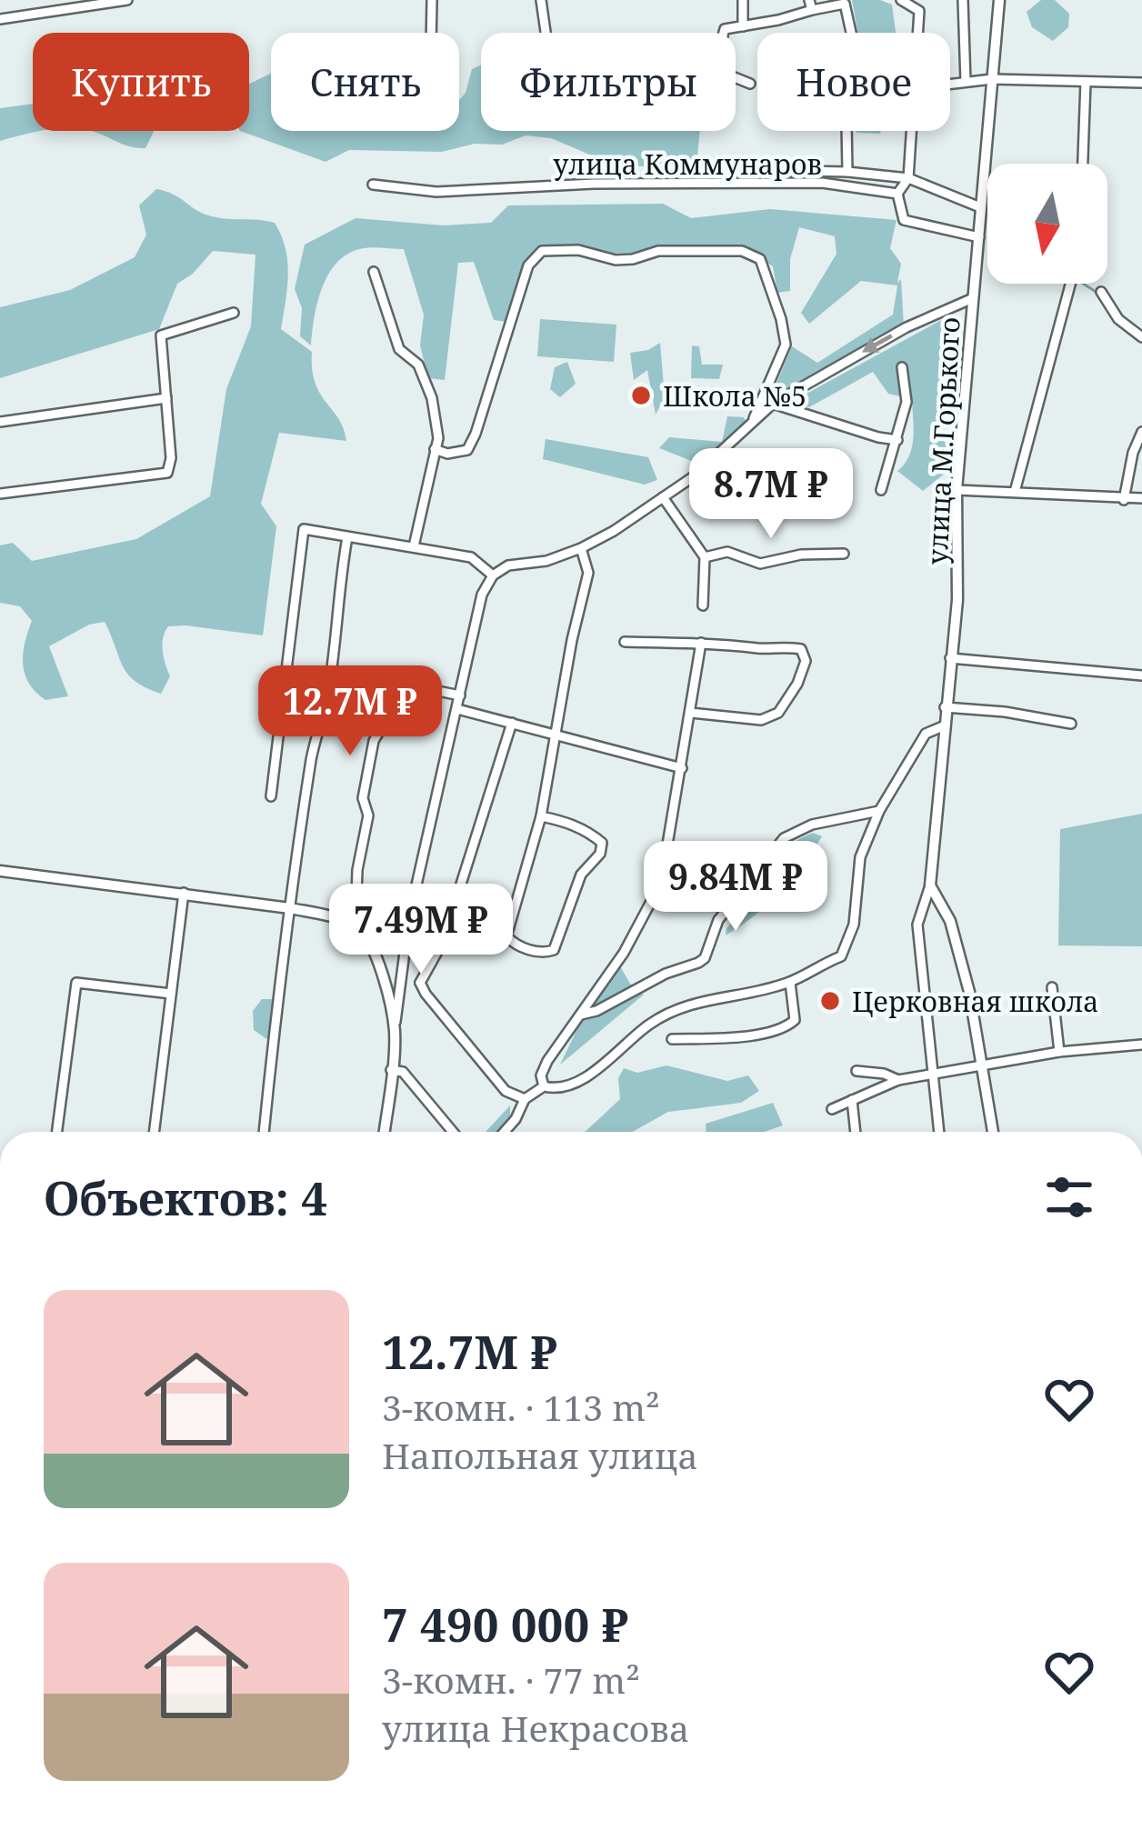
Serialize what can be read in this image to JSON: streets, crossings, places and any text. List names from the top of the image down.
{
  "streets": {
    "street": ["улица Коммунаров", "улица М.Горького"]
  },
  "crossings": [
    ["улица Коммунаров", "улица М.Горького"]
  ],
  "places": ["Школа №5", "Церковная школа"],
  "north": "bottom",
  "page": {
    "chip": [
      "Купить",
      "Снять",
      "Фильтры",
      "Новое"
    ],
    "price": [
      "8.7M ₽",
      "12.7M ₽",
      "9.84M ₽",
      "7.49M ₽"
    ],
    "heading": "Объектов: 4",
    "list": [
      {
        "name": "12.7M ₽",
        "note": "3-комн. · 113 m² · Напольная улица"
      },
      {
        "name": "7 490 000 ₽",
        "note": "3-комн. · 77 m² · улица Некрасова"
      }
    ]
  }
}
